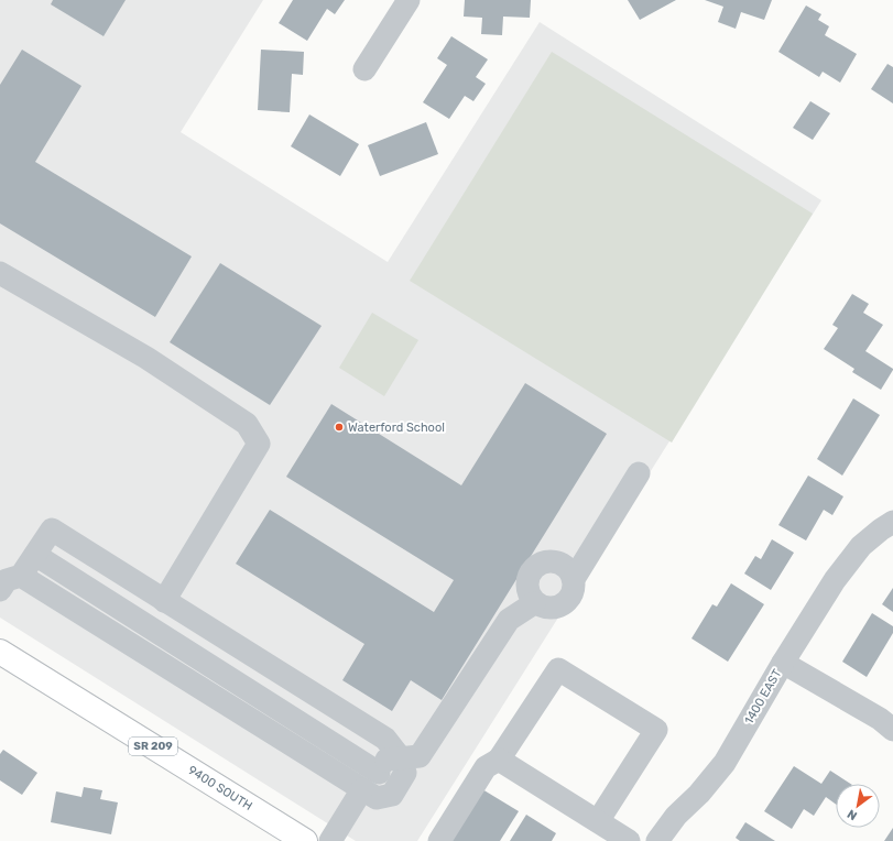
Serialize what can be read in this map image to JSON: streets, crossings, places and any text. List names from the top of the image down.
{
  "streets": {
    "main road": ["SR 209", "9400 SOUTH"],
    "street": ["1400 EAST"]
  },
  "places": ["Waterford School"],
  "north": "bottom left"
}
